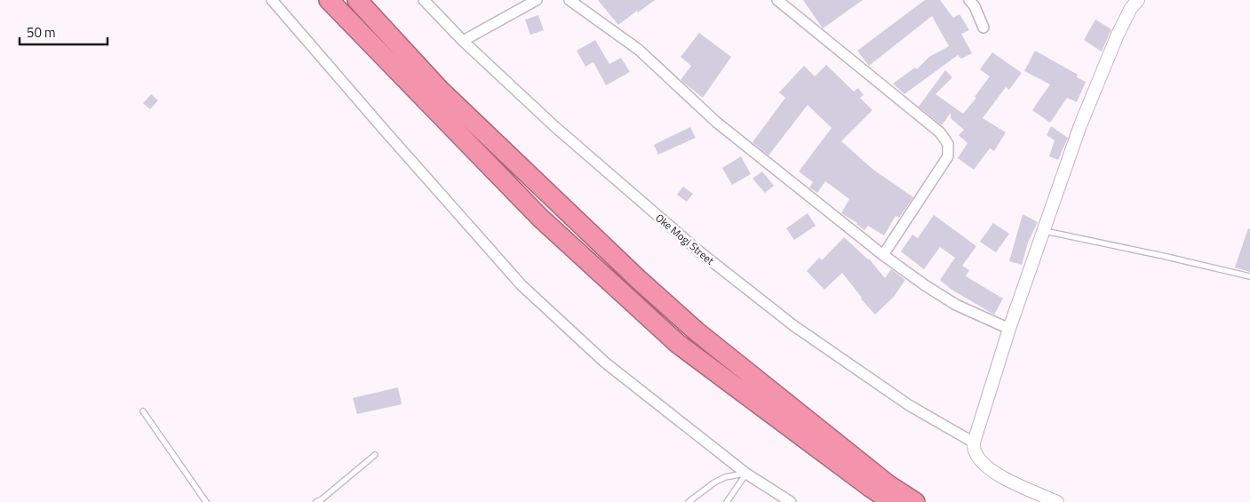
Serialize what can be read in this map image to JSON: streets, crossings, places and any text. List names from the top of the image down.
{
  "streets": {
    "street": ["Oke Mogi Street"]
  },
  "scale_bar": "50 m"
}
